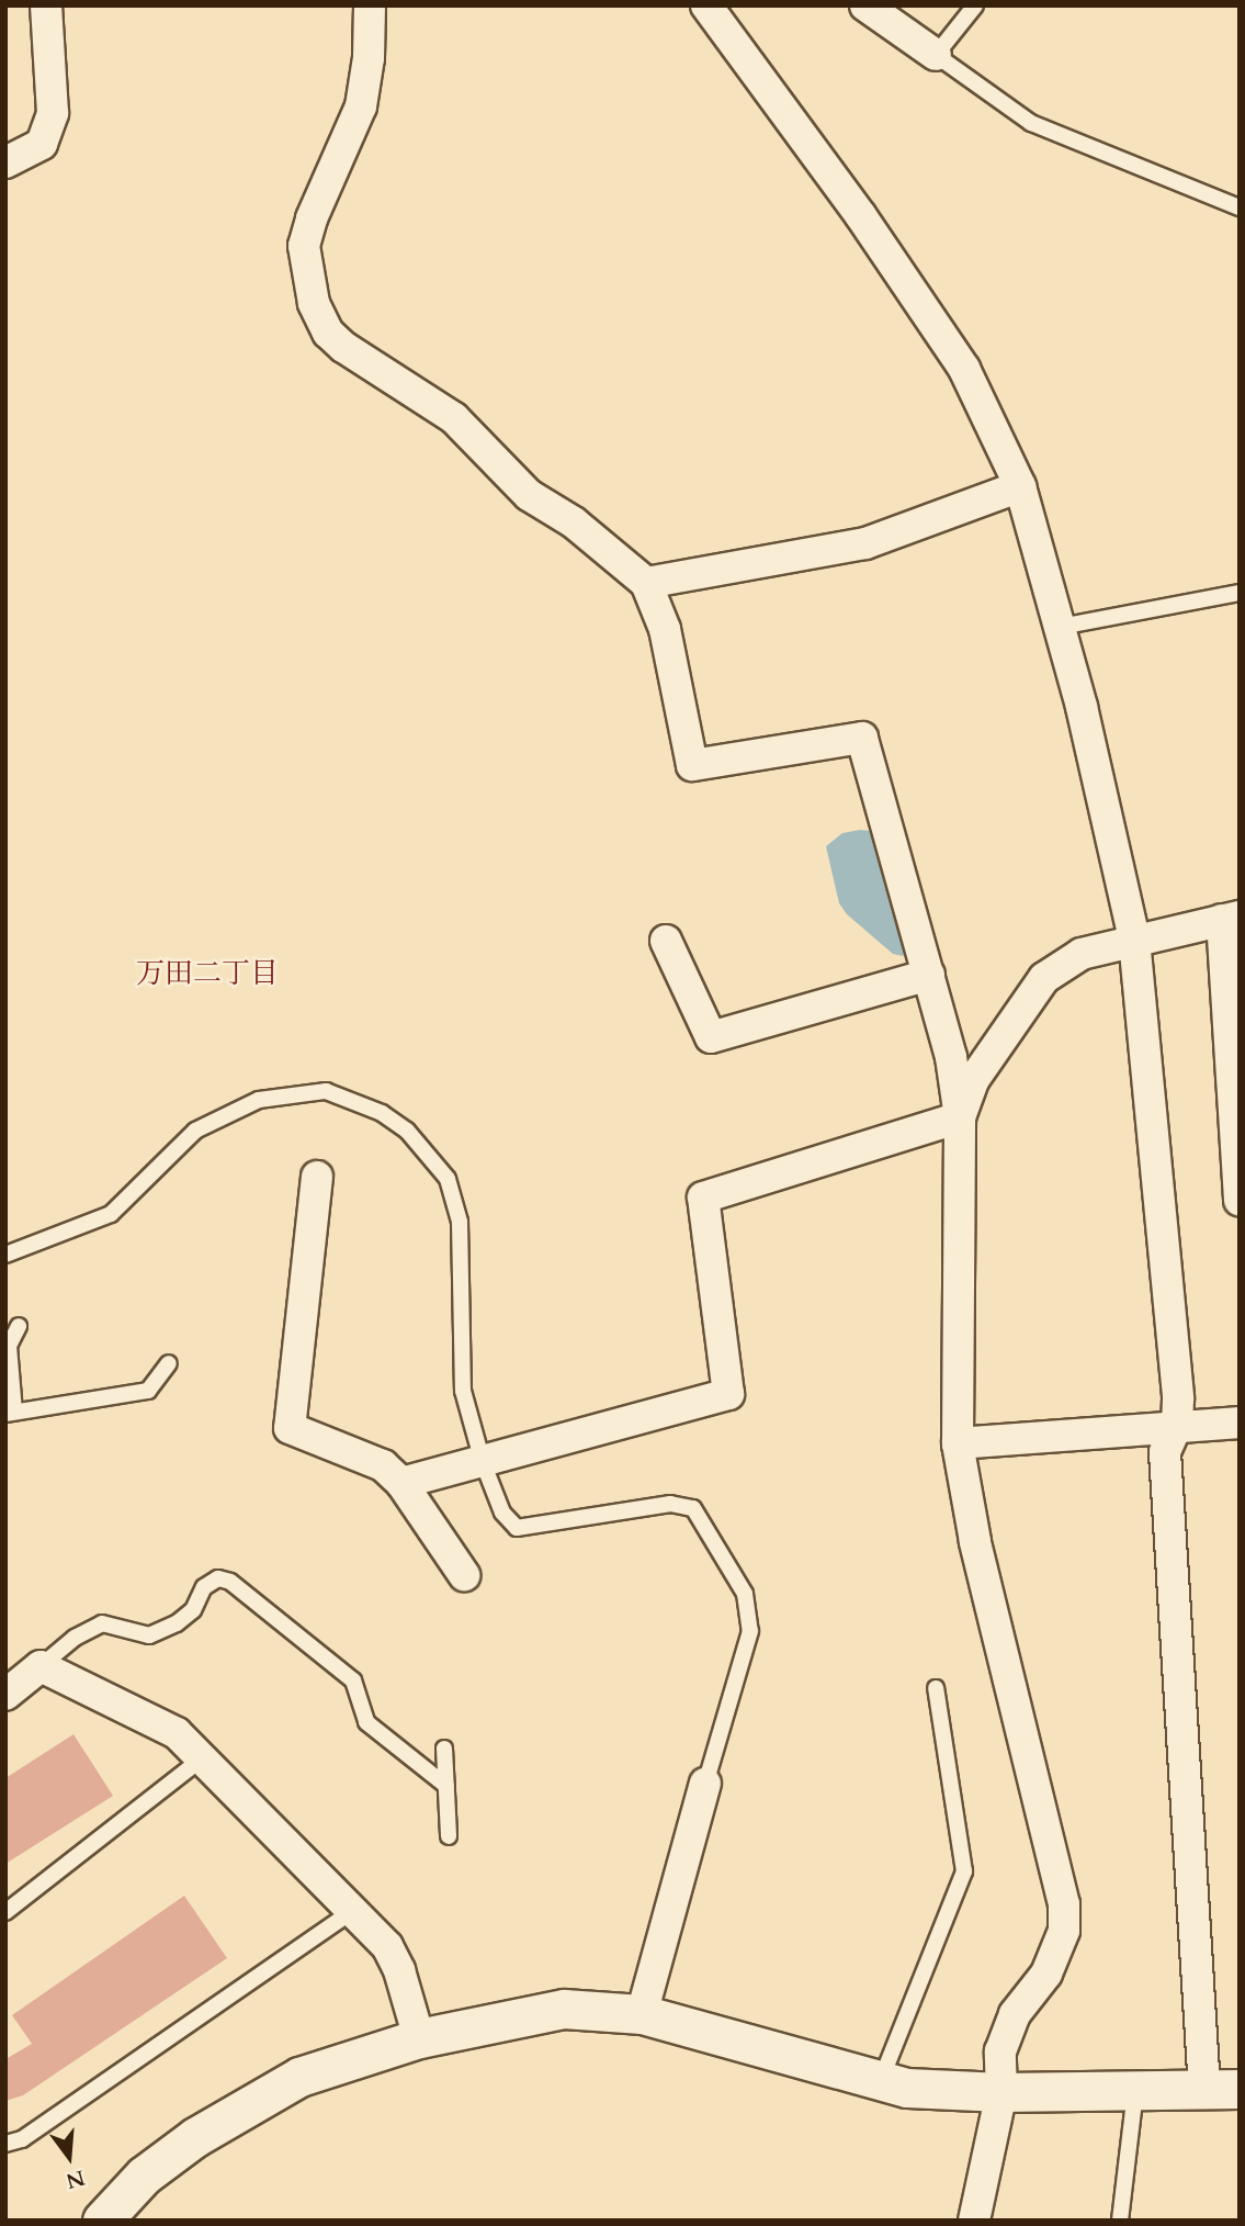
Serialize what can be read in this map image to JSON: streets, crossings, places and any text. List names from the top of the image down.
{
  "districts": ["万田二丁目"],
  "north": "bottom"
}
